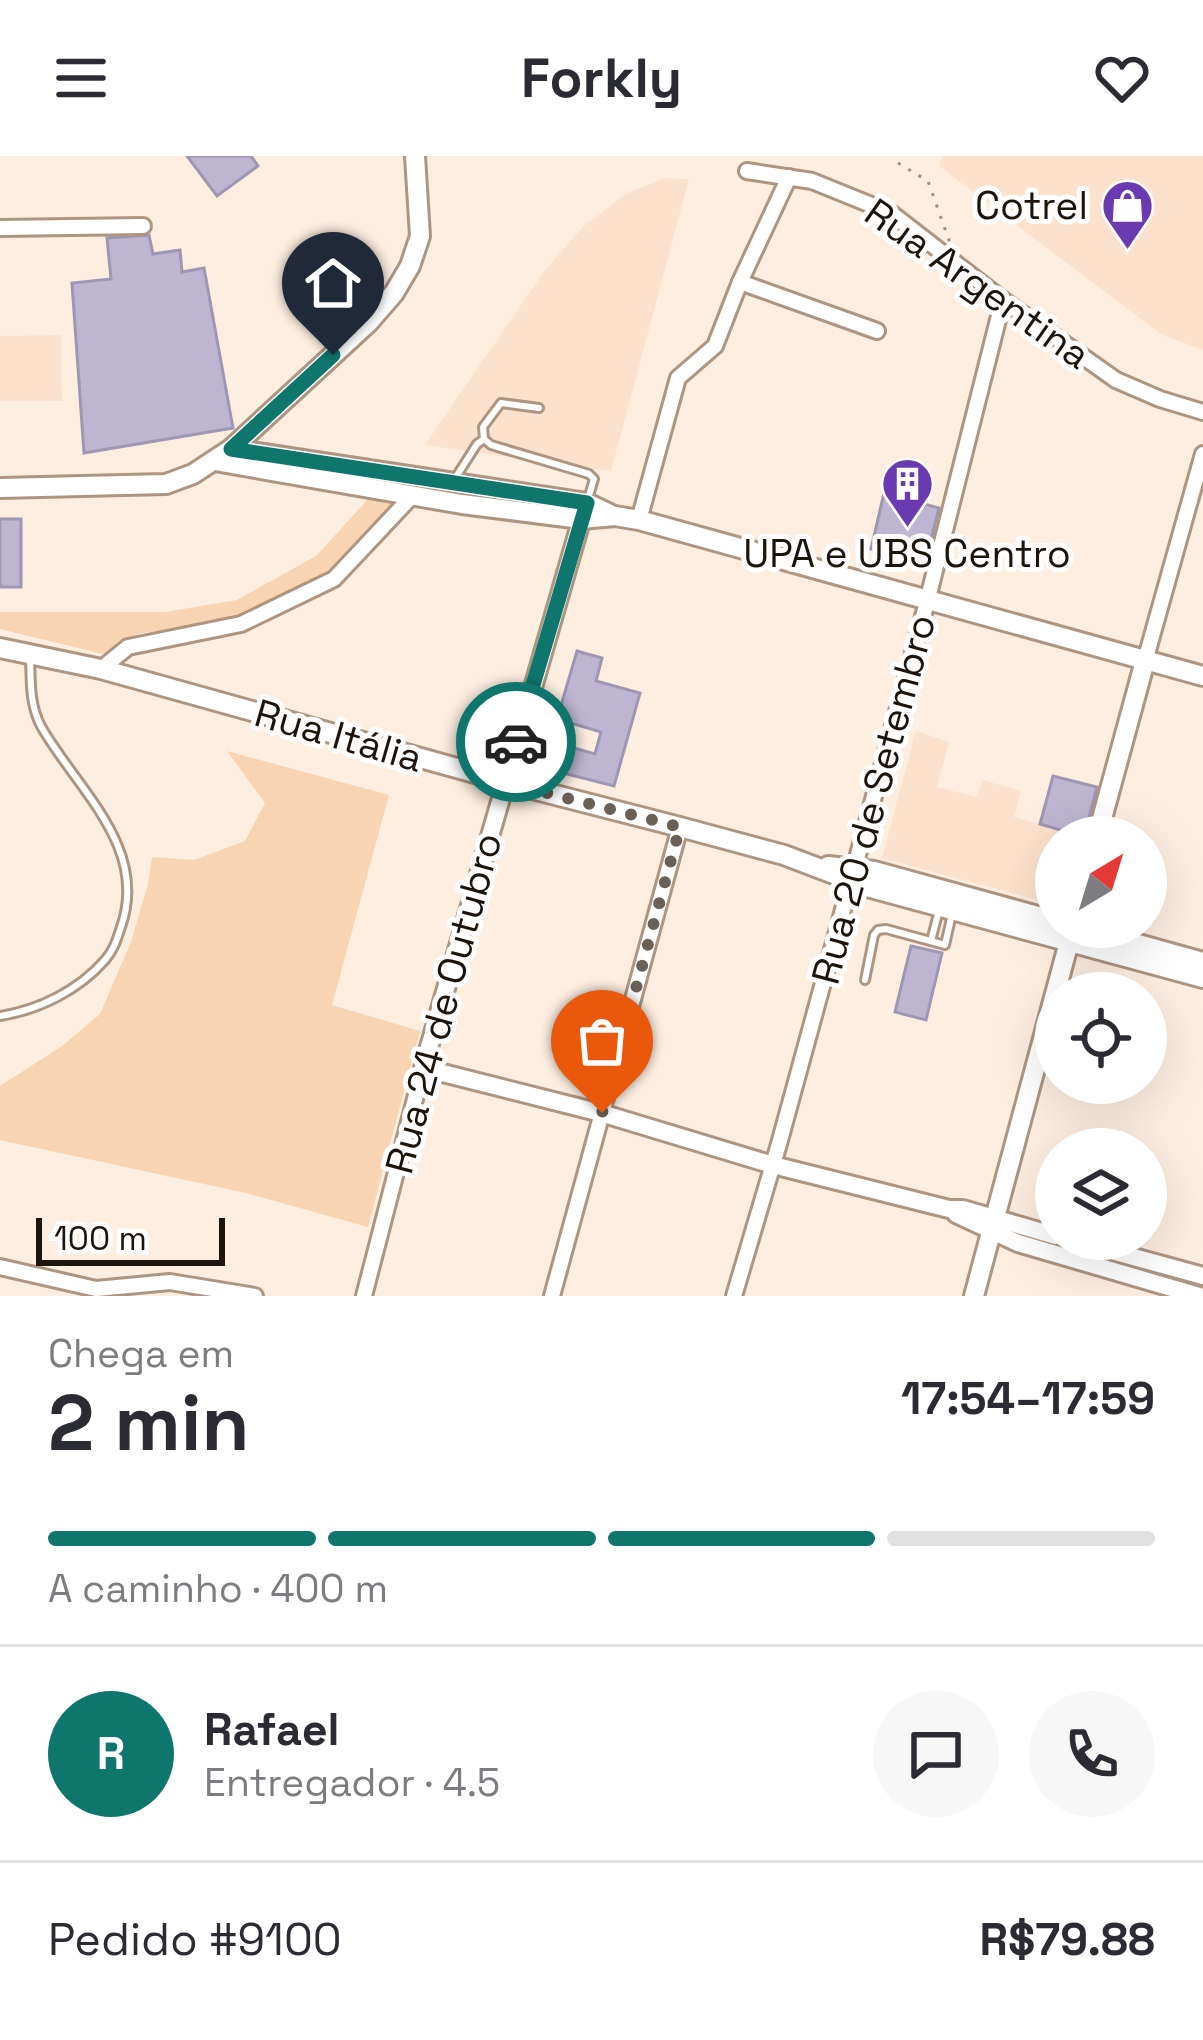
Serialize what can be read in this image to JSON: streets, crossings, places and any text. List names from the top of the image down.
{
  "streets": {
    "main road": ["Rua Itália"],
    "street": ["Rua Argentina", "Rua 20 de Setembro", "Rua 24 de Outubro"]
  },
  "crossings": [
    ["Rua Argentina", "Rua 20 de Setembro"],
    ["Rua Itália", "Rua 20 de Setembro"],
    ["Rua Itália", "Rua 24 de Outubro"]
  ],
  "places": {
    "shop": ["Cotrel"],
    "building": ["UPA e UBS Centro"]
  },
  "scale_bar": "100 m",
  "north": "top right",
  "page": {
    "header": "Forkly",
    "scale": "100 m",
    "heading": ["2 min", "Chega em", "17:54–17:59"],
    "panel": [
      "Rafael",
      "Entregador · 4.5",
      "Pedido #9100",
      "R$79.88"
    ],
    "bar": "A caminho · 400 m",
    "round": "R"
  }
}
